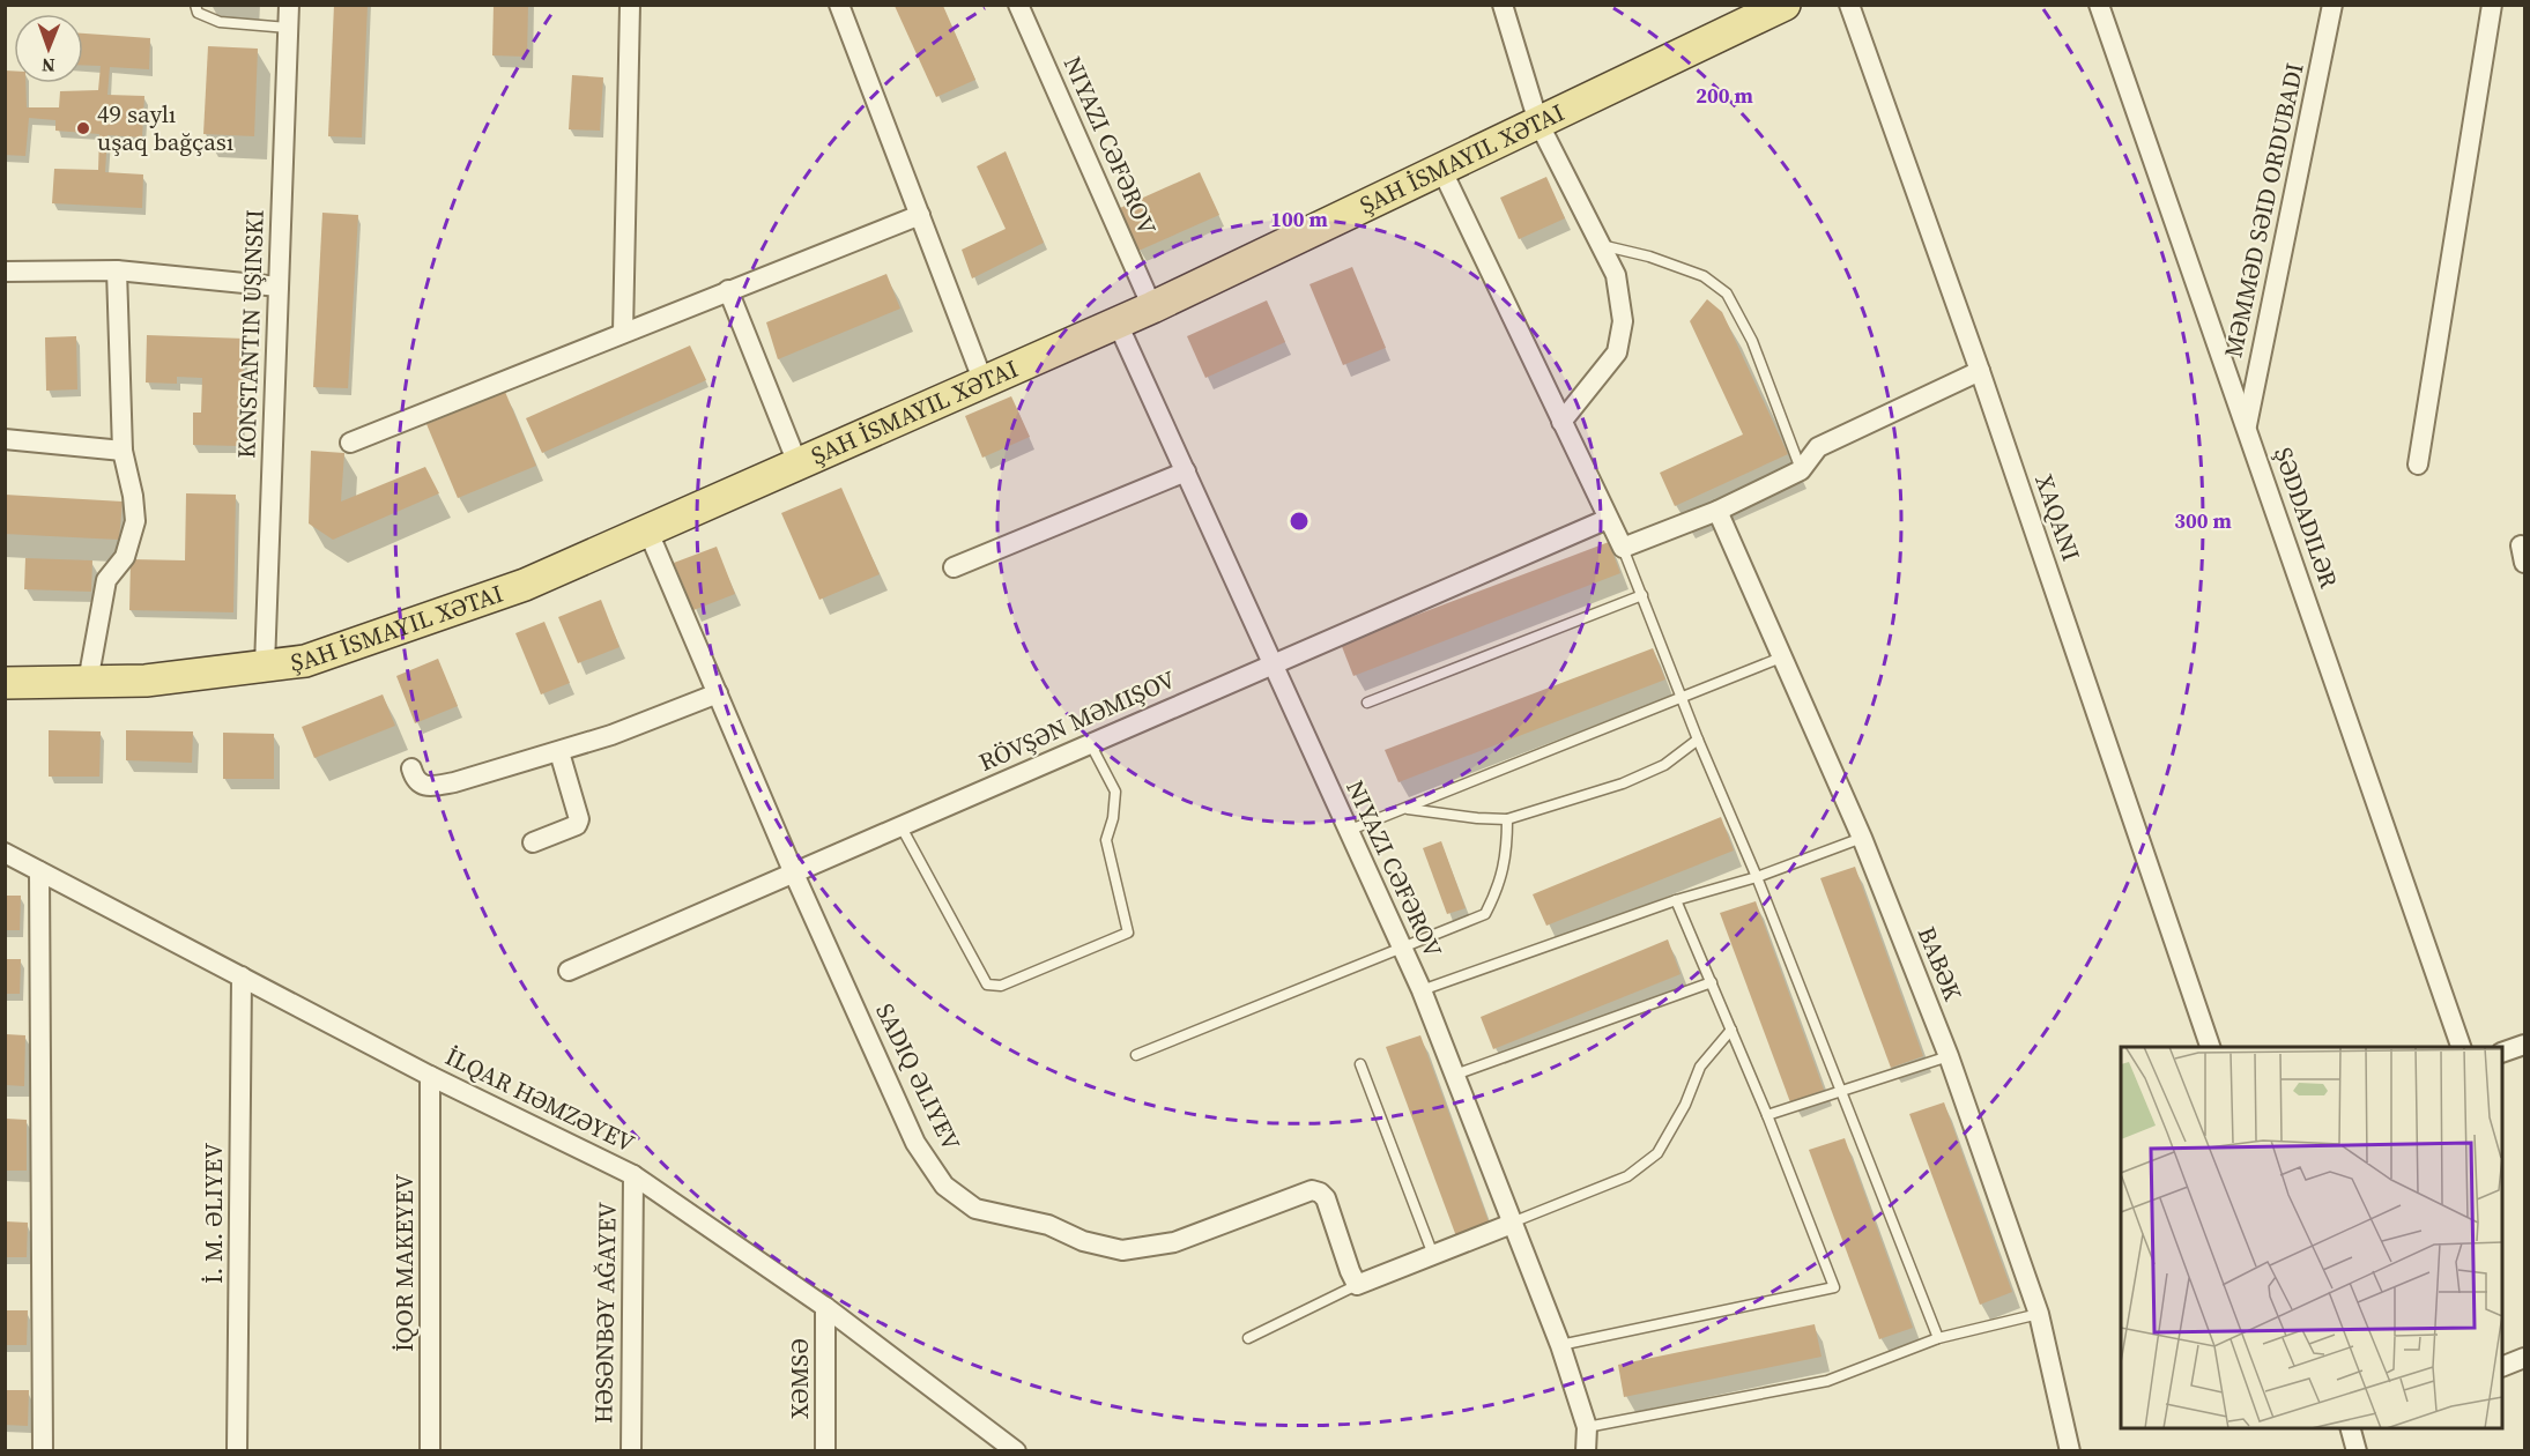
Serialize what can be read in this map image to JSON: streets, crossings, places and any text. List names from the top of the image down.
{
  "streets": {
    "street": [
      "NIYAZI CƏFƏROV",
      "MƏMMƏD SƏID ORDUBADI",
      "KONSTANTIN UŞINSKI",
      "XAQANI",
      "ŞƏDDADILƏR",
      "RÖVŞƏN MƏMIŞOV",
      "BABƏK",
      "İLQAR HƏMZƏYEV",
      "İ. M. ƏLIYEV",
      "İQOR MAKEYEV",
      "HƏSƏNBƏY AĞAYEV",
      "XƏMSƏ"
    ]
  },
  "crossings": [
    ["NIYAZI CƏFƏROV", "RÖVŞƏN MƏMIŞOV"],
    ["MƏMMƏD SƏID ORDUBADI", "ŞƏDDADILƏR"],
    ["İLQAR HƏMZƏYEV", "İ. M. ƏLIYEV"],
    ["İLQAR HƏMZƏYEV", "İQOR MAKEYEV"],
    ["İLQAR HƏMZƏYEV", "HƏSƏNBƏY AĞAYEV"],
    ["İLQAR HƏMZƏYEV", "XƏMSƏ"]
  ],
  "places": ["49 saylı uşaq bağçası"],
  "north": "bottom",
  "rings": ["200 m", "100 m", "300 m"]
}
